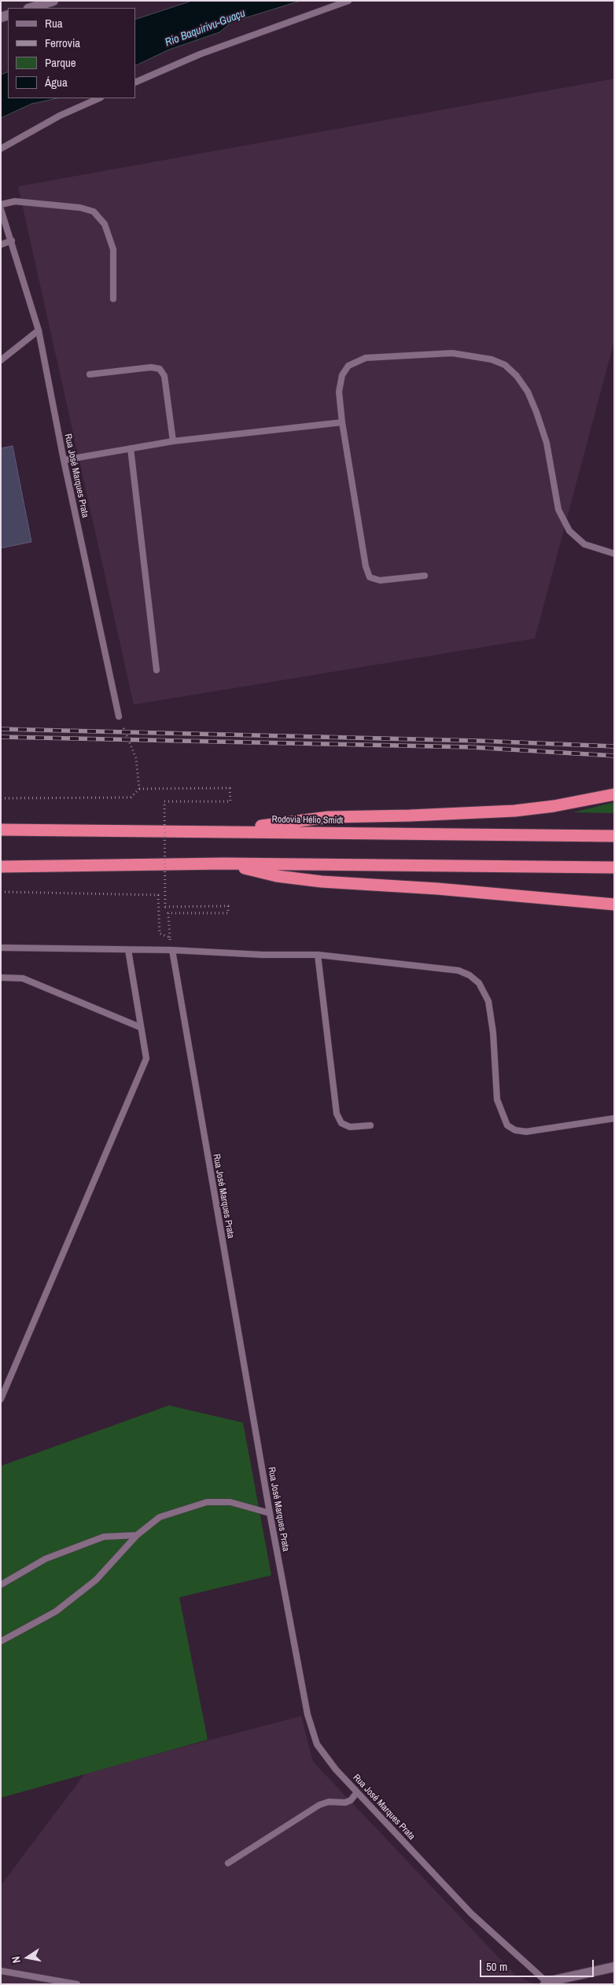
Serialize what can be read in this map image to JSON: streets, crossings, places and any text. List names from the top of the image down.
{
  "streets": {
    "highway": ["Rodovia Hélio Smidt"],
    "lane": ["Rua José Marques Prata"]
  },
  "water": ["Rio Baquirivu-Guaçu"],
  "legend": [
    "Rua",
    "Ferrovia",
    "Parque",
    "Água"
  ],
  "scale_bar": "50 m",
  "north": "left"
}
